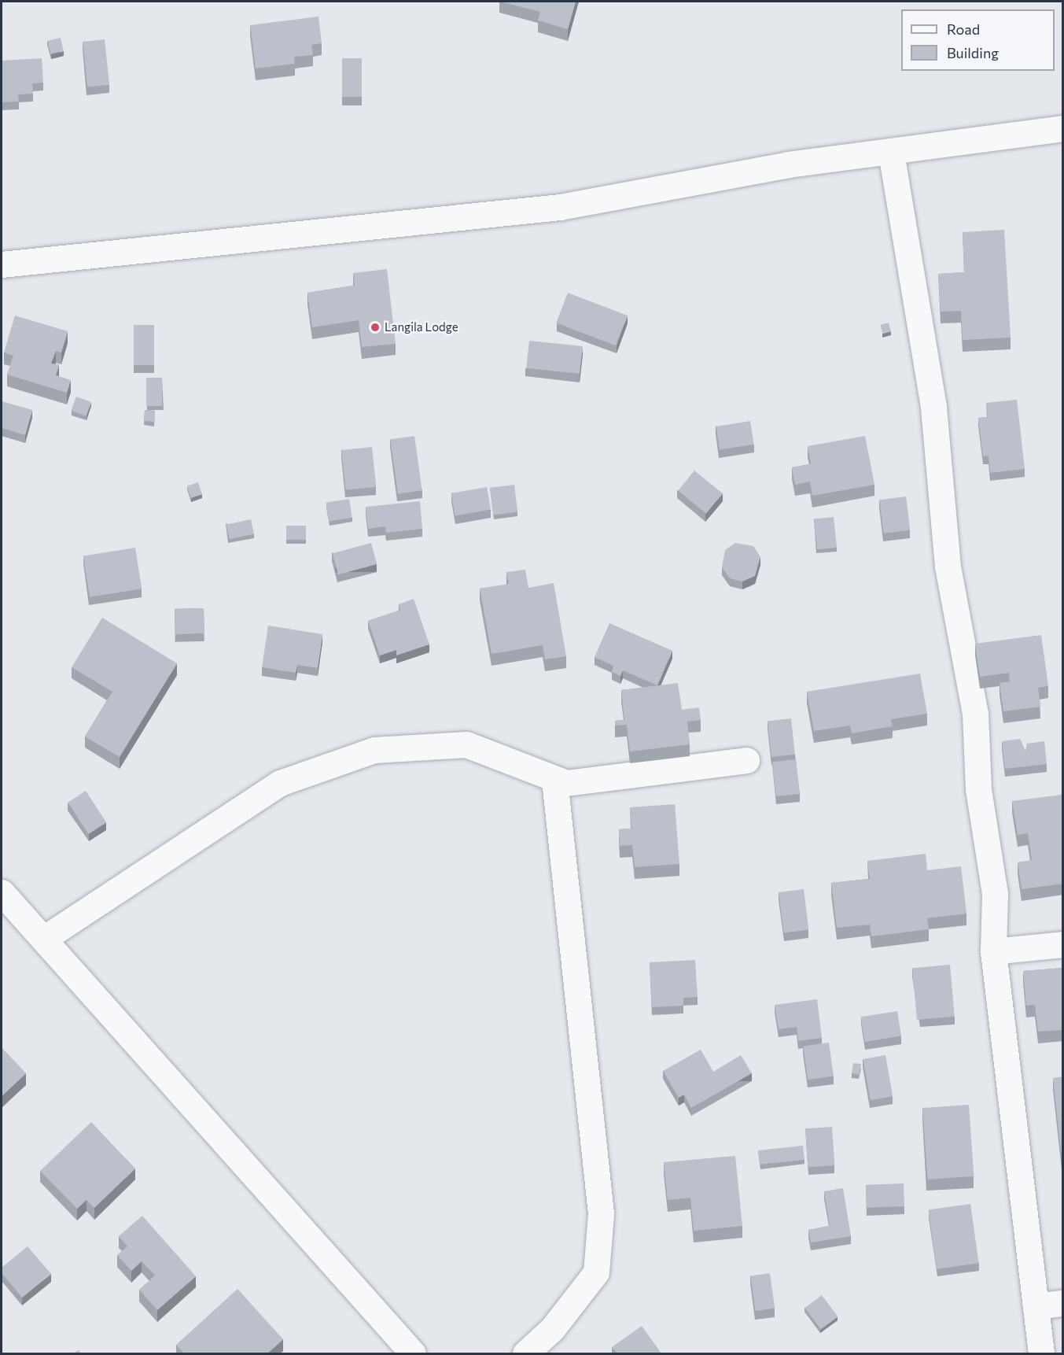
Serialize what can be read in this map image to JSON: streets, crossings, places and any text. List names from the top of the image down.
{
  "places": ["Langila Lodge"],
  "legend": ["Road", "Building"]
}
